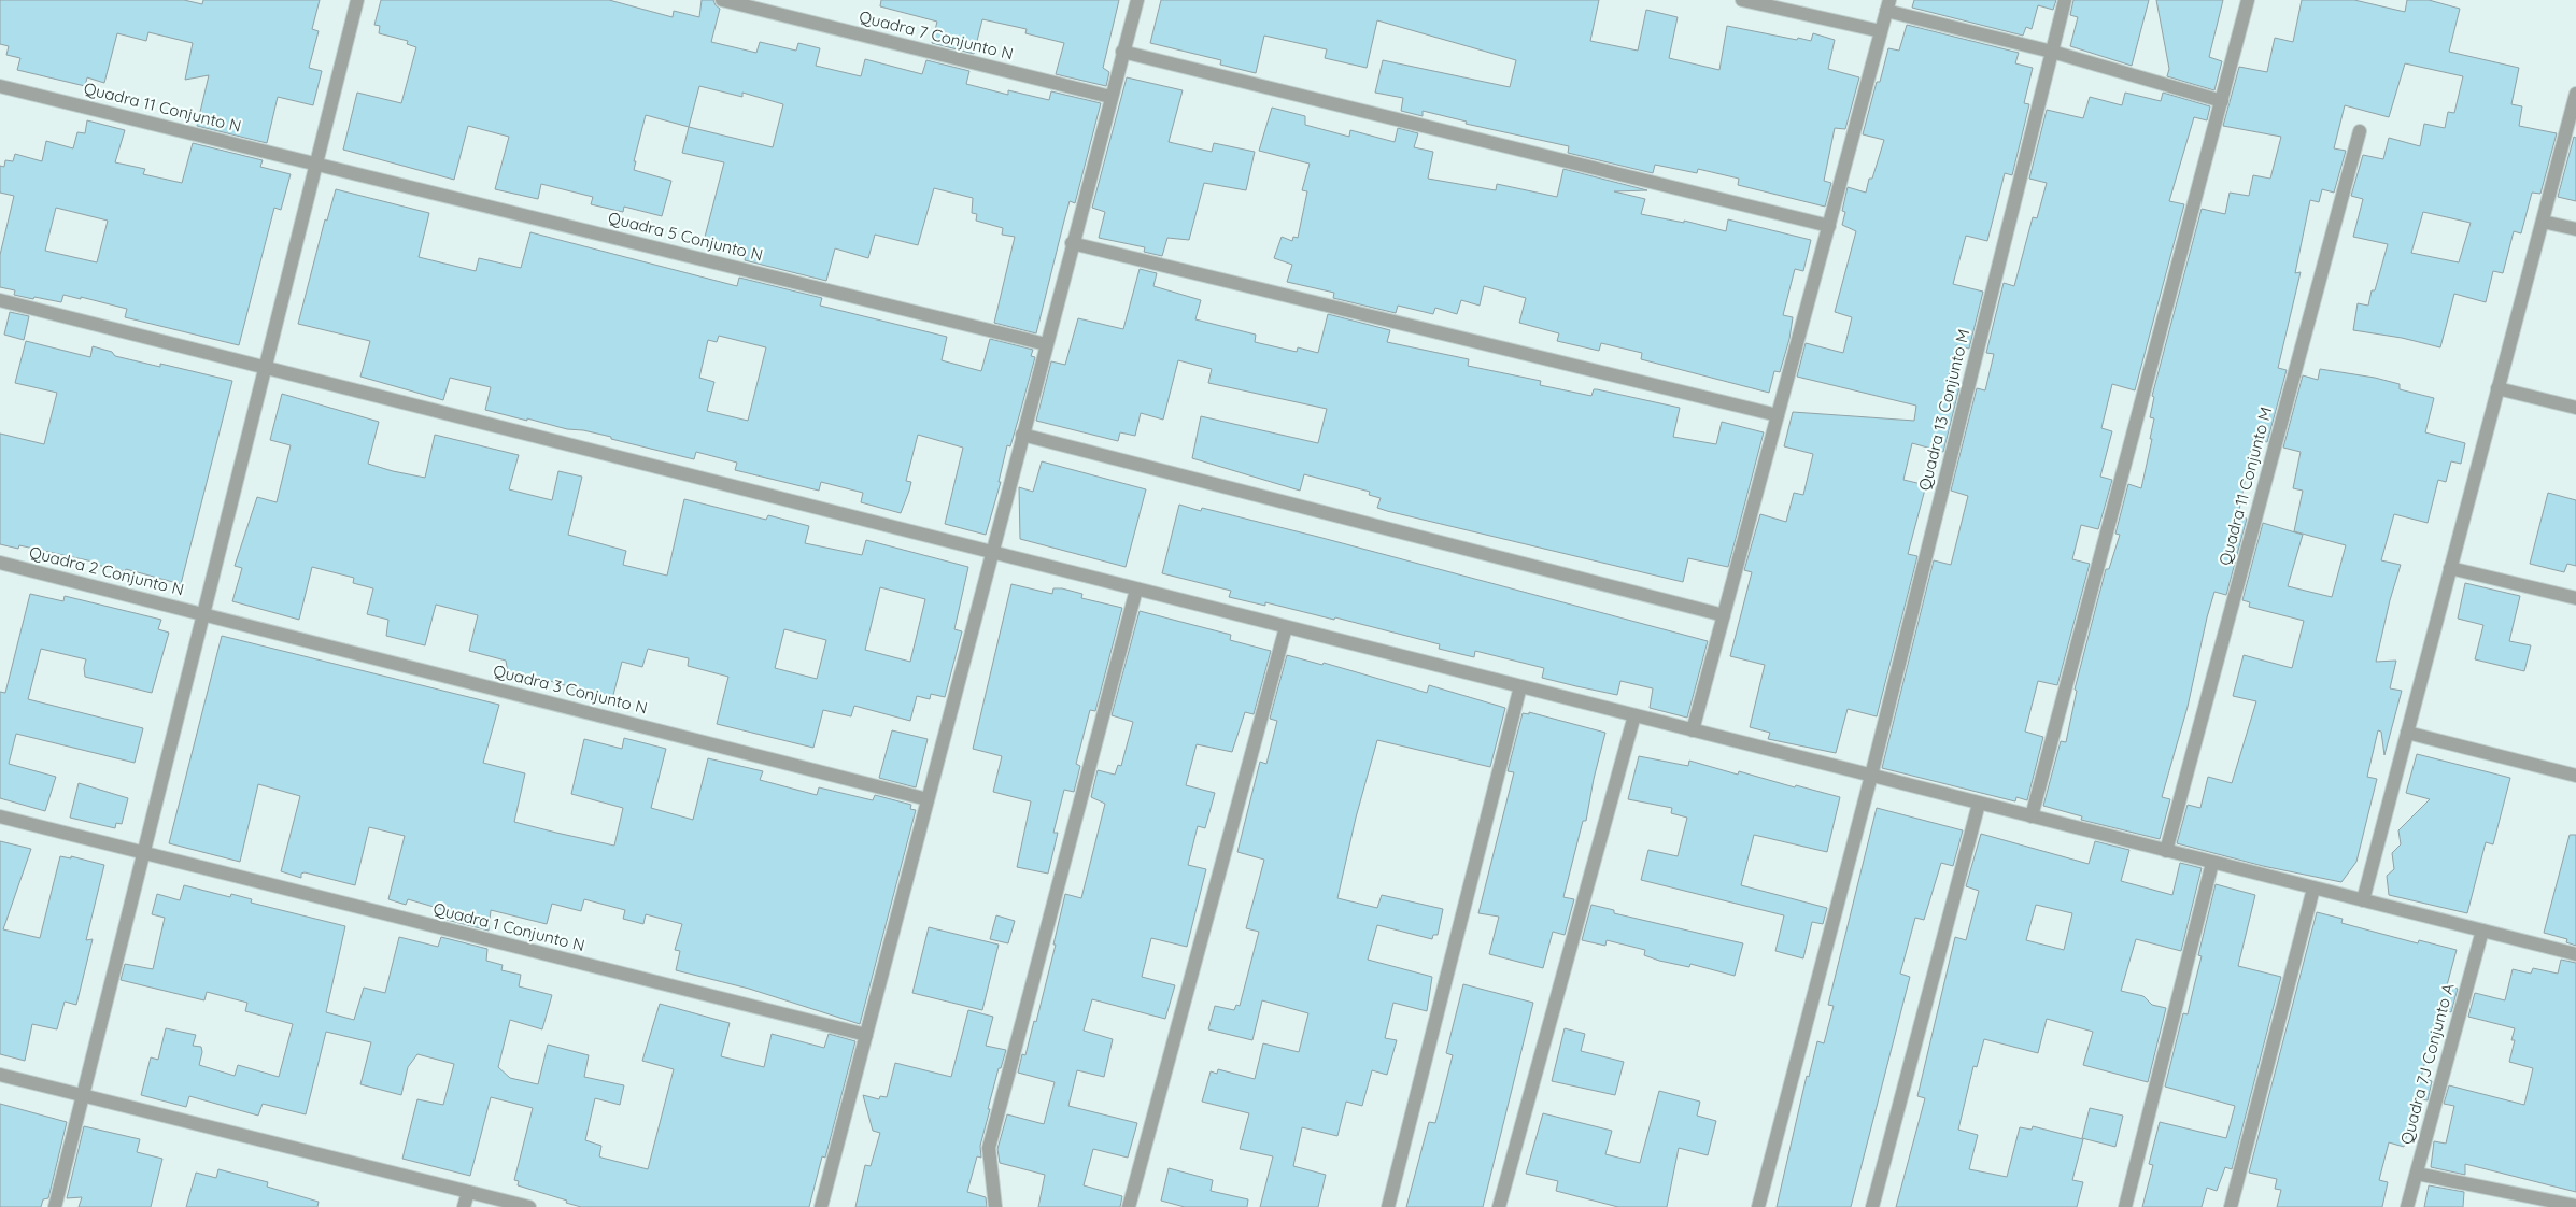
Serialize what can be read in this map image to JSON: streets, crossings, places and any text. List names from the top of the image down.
{
  "streets": {
    "street": [
      "Quadra 7 Conjunto N",
      "Quadra 11 Conjunto N",
      "Quadra 5 Conjunto N",
      "Quadra 13 Conjunto M",
      "Quadra 11 Conjunto M",
      "Quadra 2 Conjunto N",
      "Quadra 3 Conjunto N",
      "Quadra 1 Conjunto N",
      "Quadra 7J Conjunto A"
    ]
  },
  "crossings": [
    ["Quadra 11 Conjunto N", "Quadra 5 Conjunto N"],
    ["Quadra 2 Conjunto N", "Quadra 3 Conjunto N"]
  ]
}
